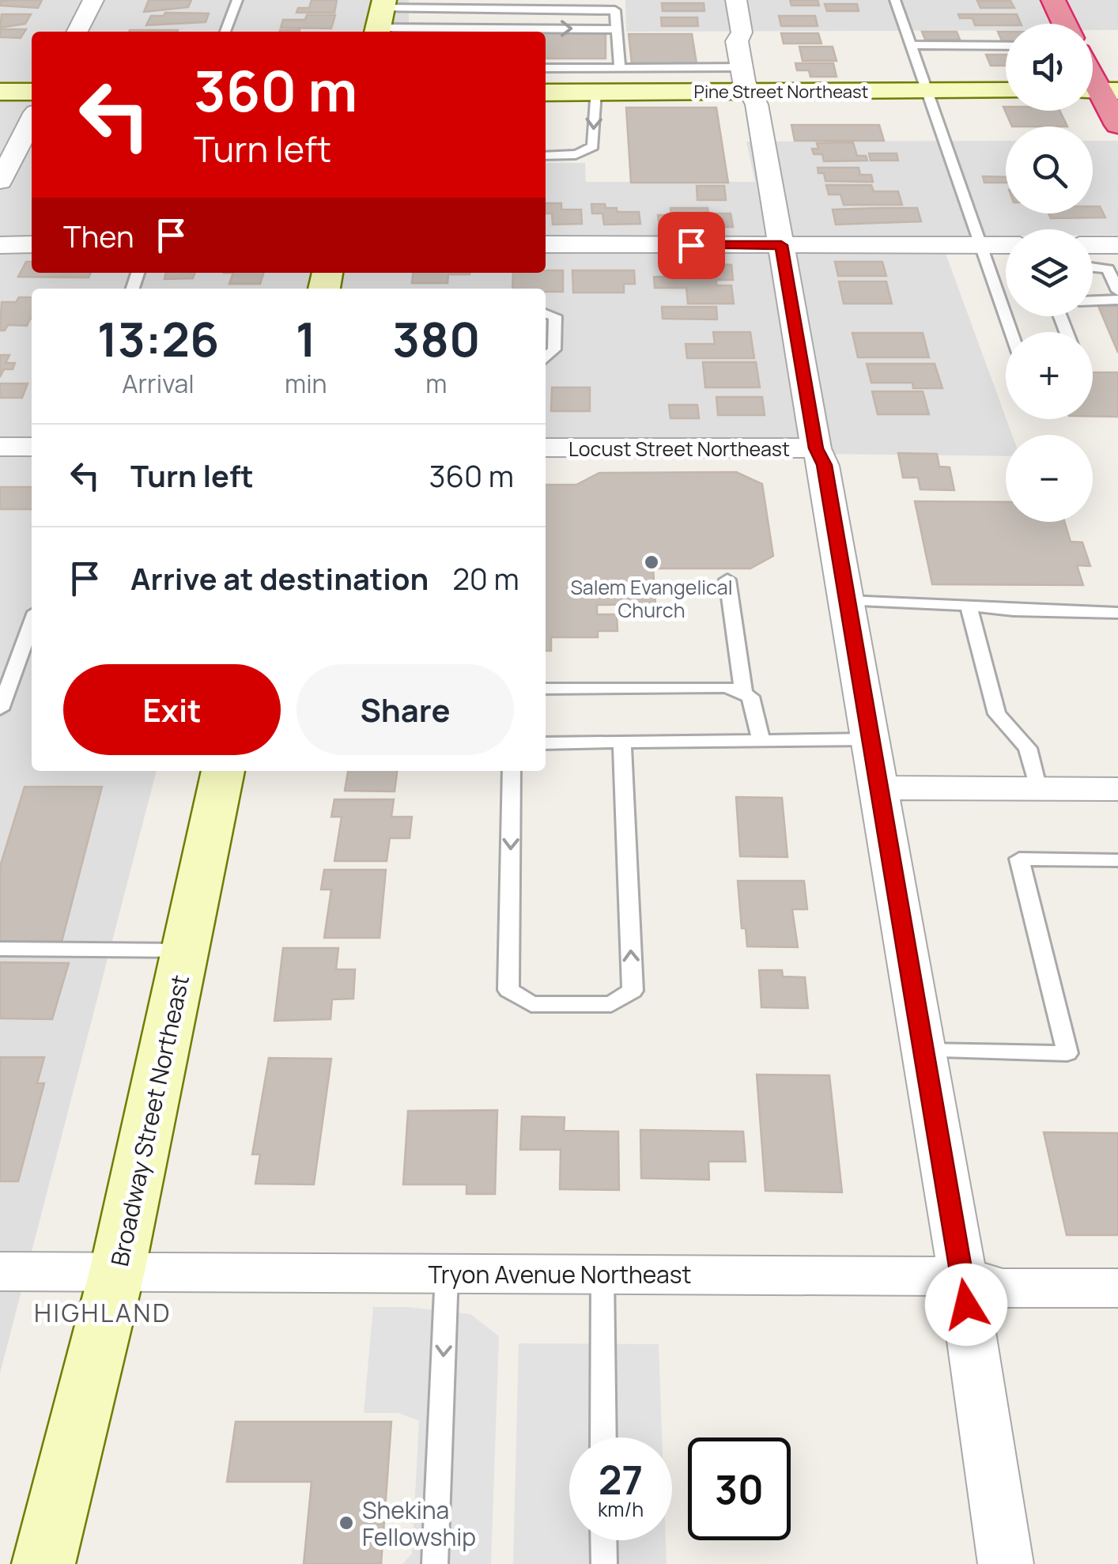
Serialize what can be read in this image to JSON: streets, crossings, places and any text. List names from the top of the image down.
{
  "streets": {
    "main road": ["Pine Street Northeast", "Broadway Street Northeast"],
    "street": ["Locust Street Northeast", "Tryon Avenue Northeast"]
  },
  "crossings": [
    ["Broadway Street Northeast", "Tryon Avenue Northeast"]
  ],
  "districts": ["HIGHLAND"],
  "places": ["Salem Evangelical Church", "Shekina Fellowship"],
  "page": {
    "map_buttons": ["+", "−"],
    "turn": ["360 m", "Turn left"],
    "then": "Then",
    "eta": [
      "13:26",
      "Arrival",
      "1",
      "min",
      "380",
      "m"
    ],
    "list": [
      {
        "name": "Turn left",
        "value": "360 m"
      },
      {
        "name": "Arrive at destination",
        "value": "20 m"
      }
    ],
    "buttons": ["Exit", "Share"],
    "speed": "27 km/h",
    "limit": "30"
  }
}
